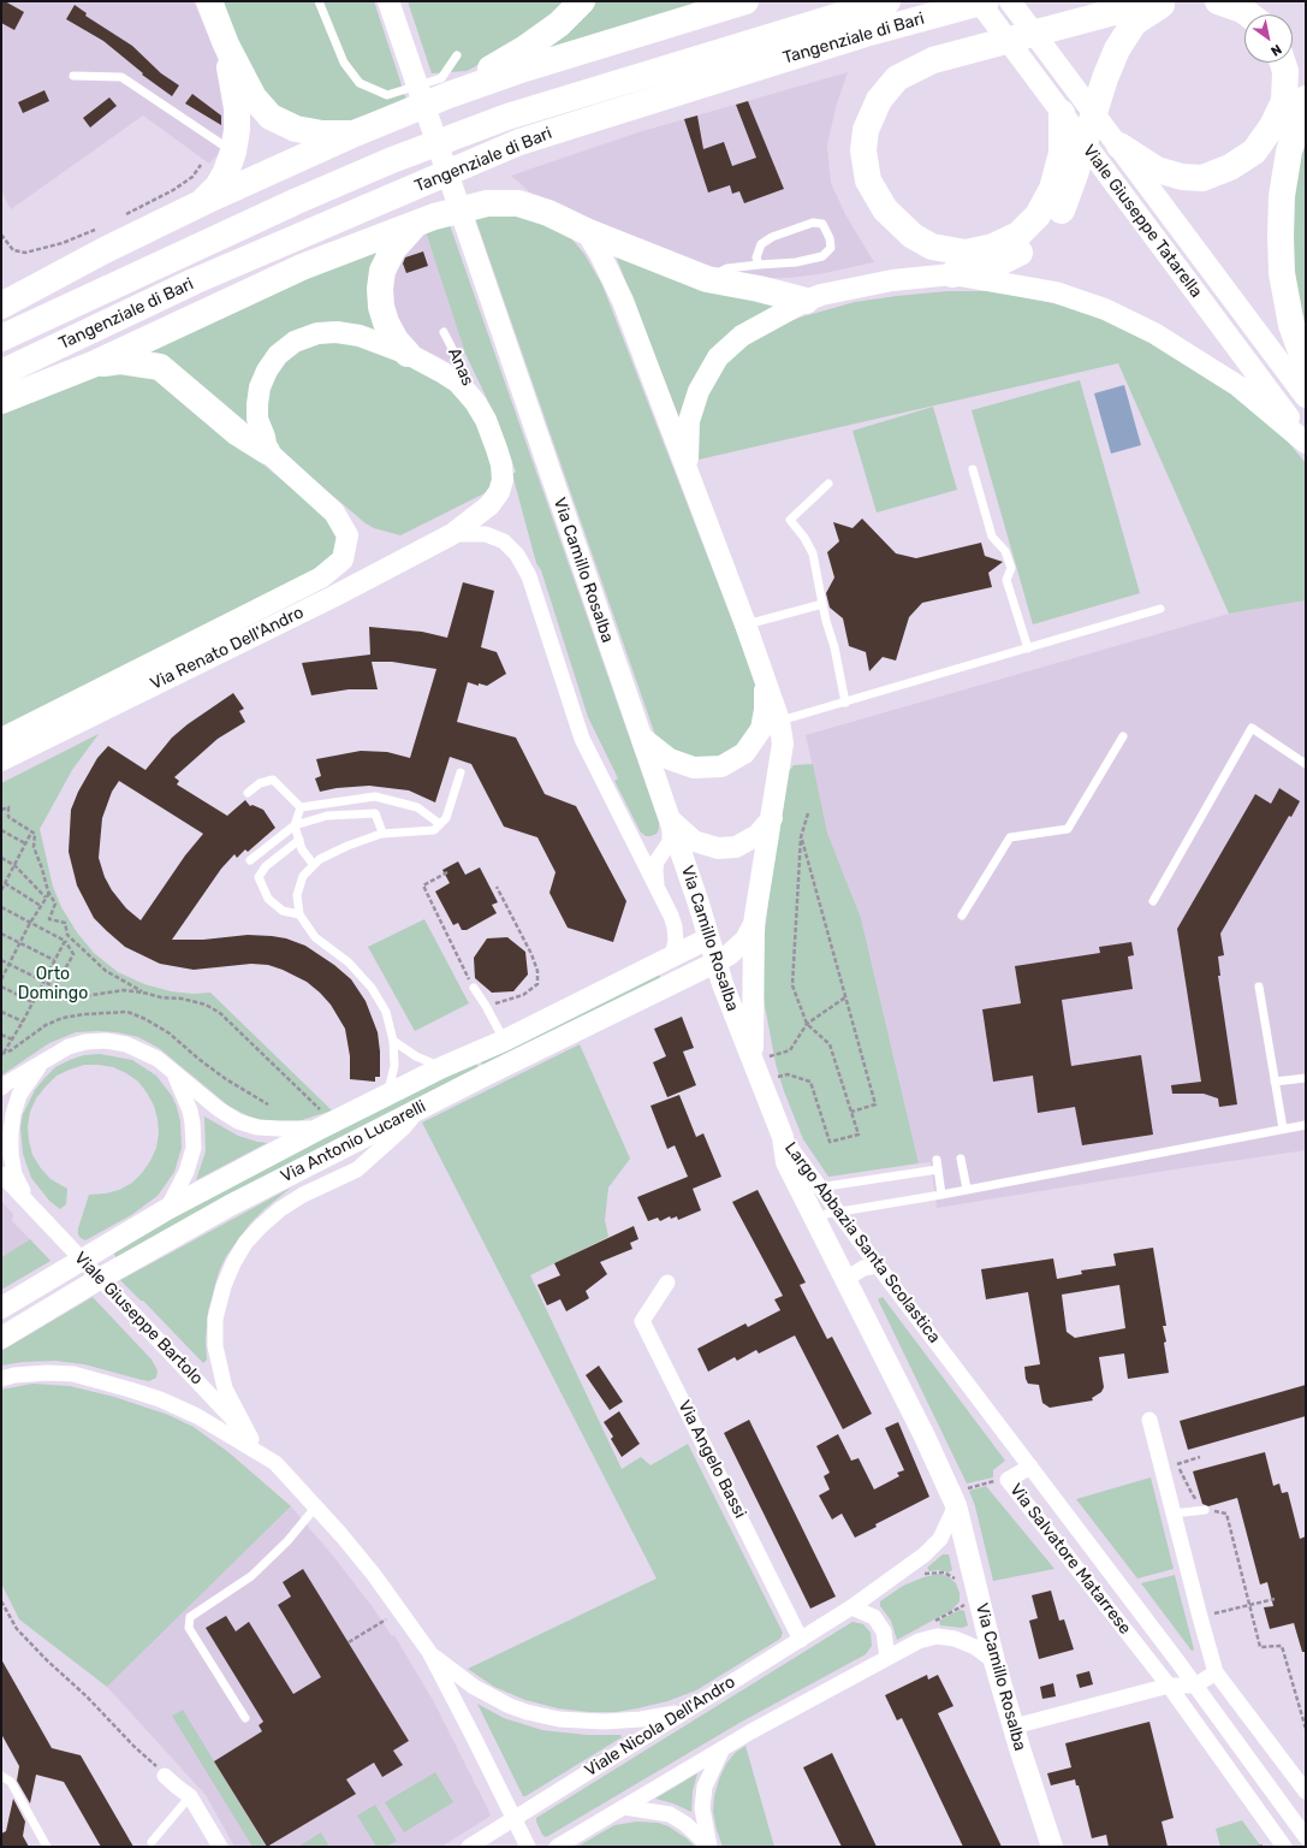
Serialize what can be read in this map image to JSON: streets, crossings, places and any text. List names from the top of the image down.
{
  "streets": {
    "highway": ["Tangenziale di Bari"],
    "street": [
      "Viale Giuseppe Tatarella",
      "Via Camillo Rosalba",
      "Via Renato Dell'Andro",
      "Via Antonio Lucarelli",
      "Largo Abbazia Santa Scolastica",
      "Viale Giuseppe Bartolo",
      "Via Angelo Bassi",
      "Via Salvatore Matarrese",
      "Viale Nicola Dell'Andro"
    ],
    "lane": ["Anas"]
  },
  "crossings": [
    ["Anas", "Via Renato Dell'Andro"],
    ["Via Camillo Rosalba", "Via Antonio Lucarelli"],
    ["Via Camillo Rosalba", "Largo Abbazia Santa Scolastica"],
    ["Via Camillo Rosalba", "Viale Nicola Dell'Andro"],
    ["Largo Abbazia Santa Scolastica", "Via Salvatore Matarrese"],
    ["Largo Abbazia Santa Scolastica", "Viale Nicola Dell'Andro"],
    ["Via Angelo Bassi", "Viale Nicola Dell'Andro"]
  ],
  "parks": ["Orto Domingo"],
  "north": "bottom right"
}
